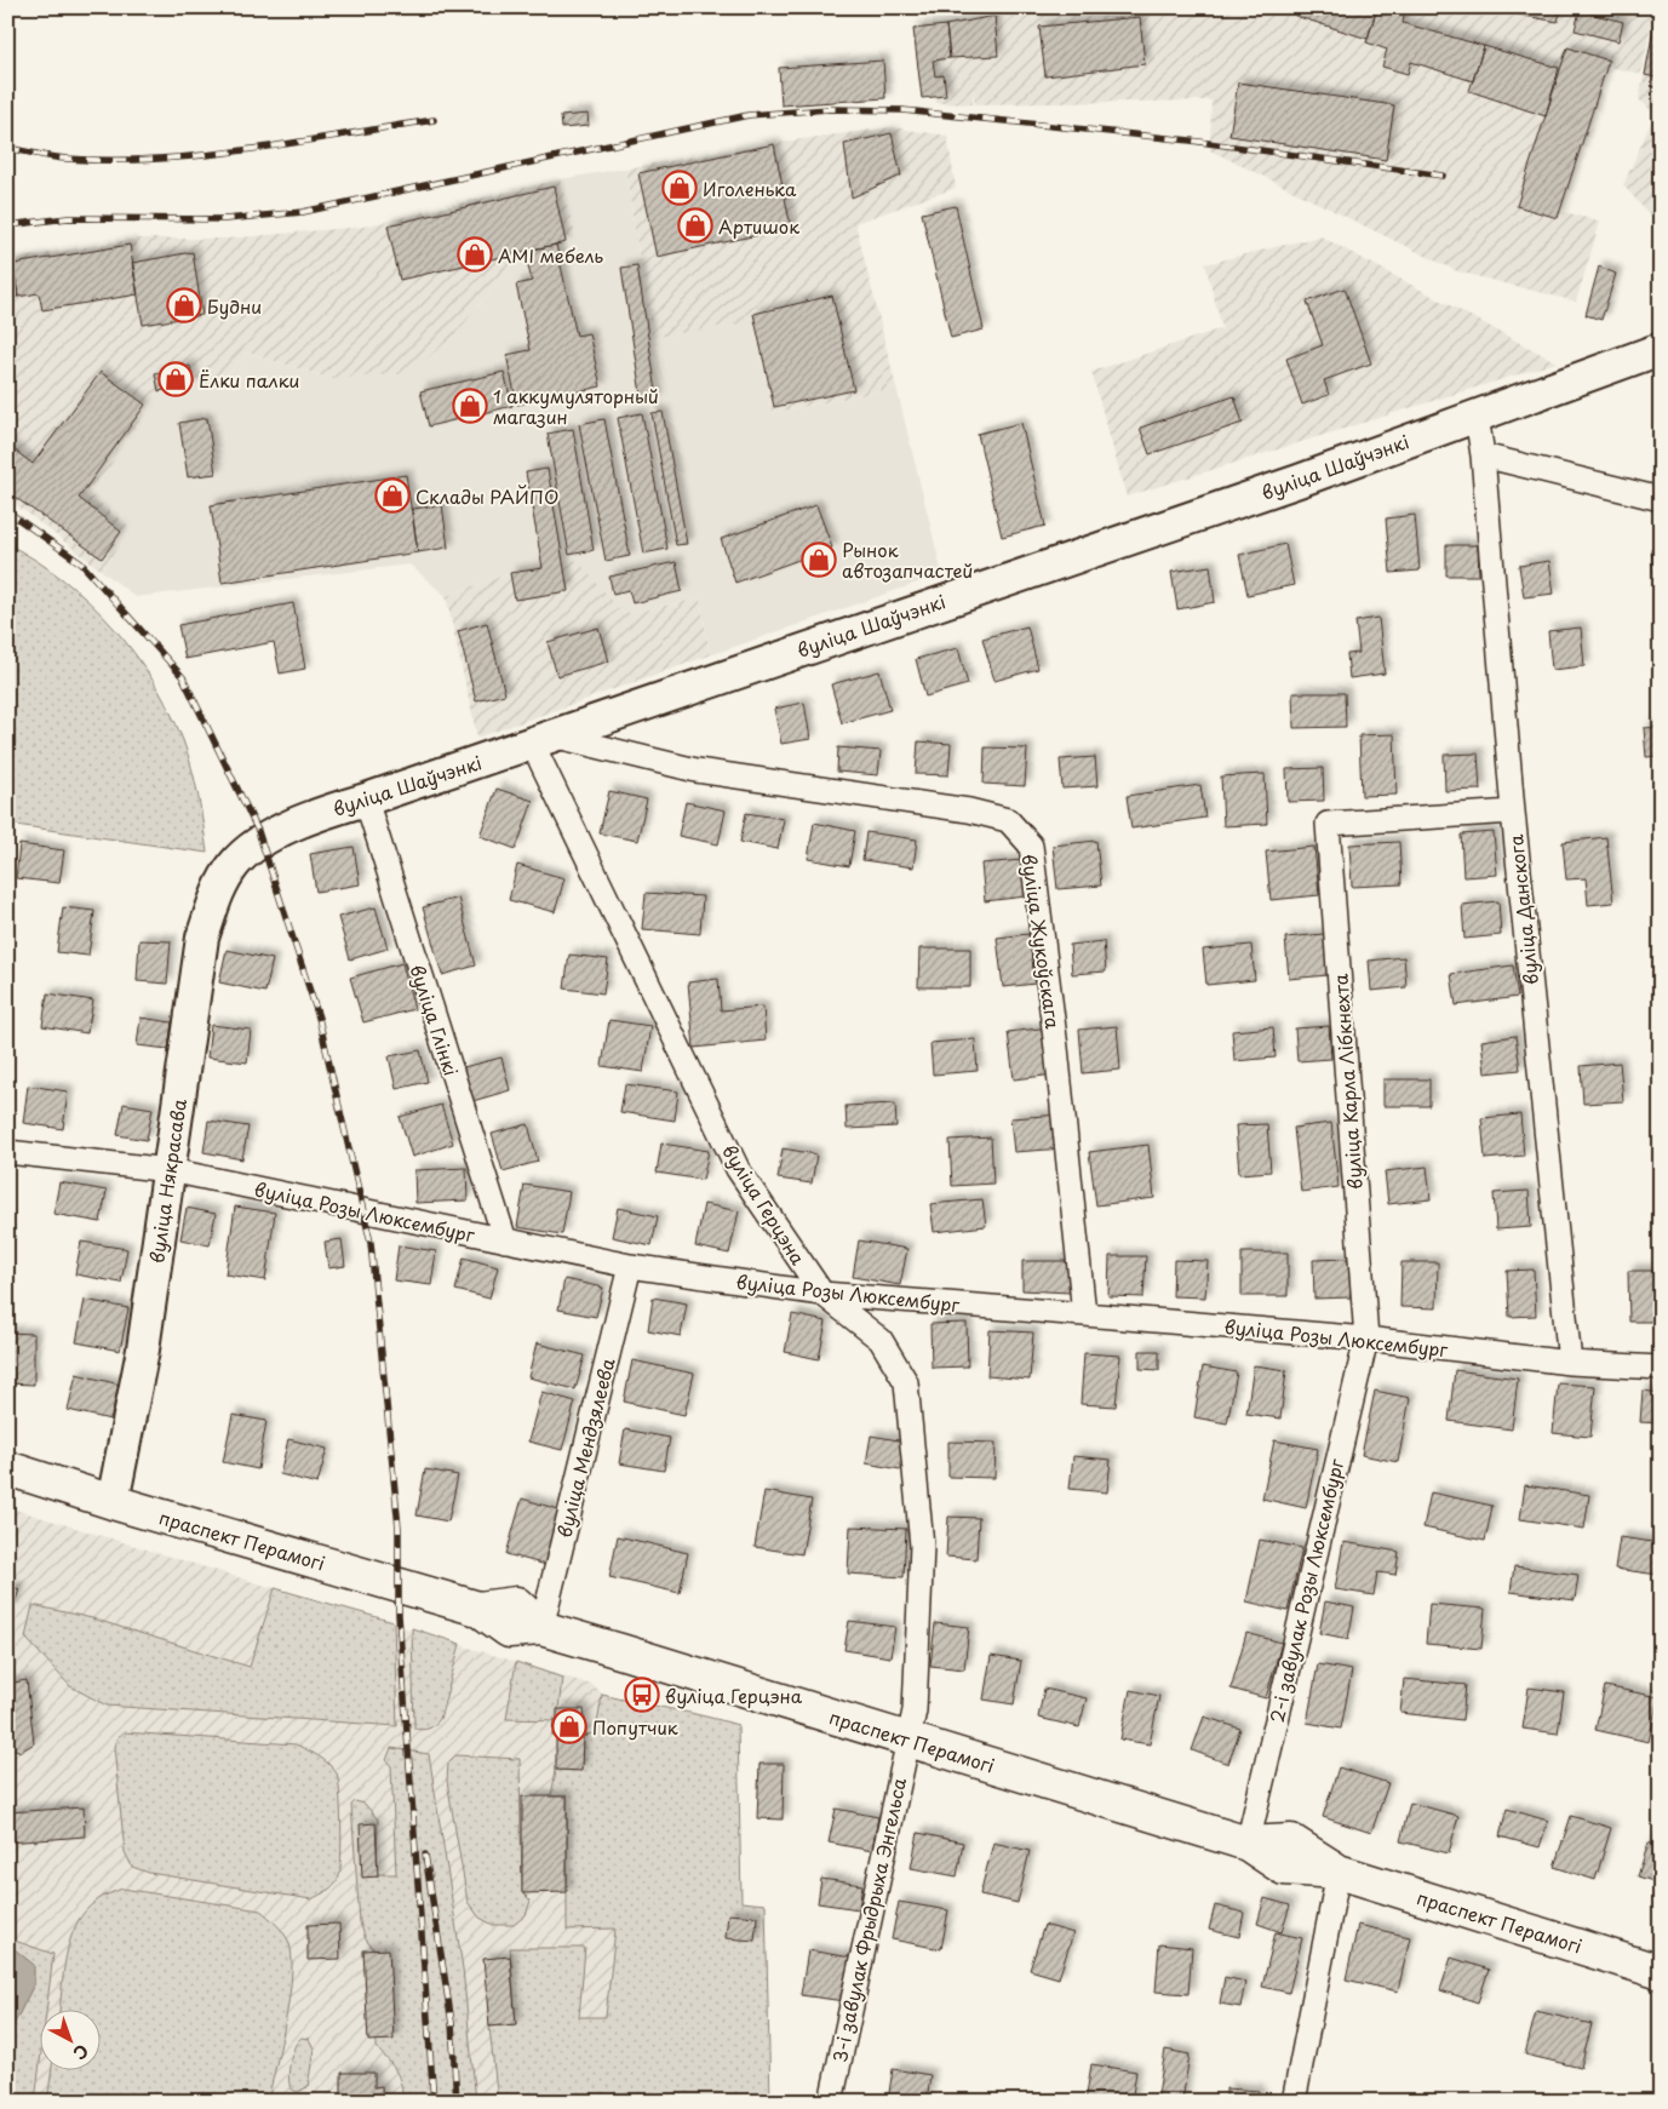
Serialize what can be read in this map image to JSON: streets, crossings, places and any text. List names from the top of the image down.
{
  "streets": {
    "main road": ["вуліца Шаўчэнкі", "вуліца Някрасава", "праспект Перамогі"],
    "street": [
      "вуліца Данскога",
      "вуліца Жукоўскага",
      "вуліца Глінкі",
      "вуліца Карла Лібкнехта",
      "вуліца Герцэна",
      "вуліца Розы Люксембург",
      "вуліца Мендзялеева",
      "2-і завулак Розы Люксембург",
      "3-і завулак Фрыдрыха Энгельса"
    ]
  },
  "crossings": [
    ["вуліца Шаўчэнкі", "вуліца Жукоўскага"],
    ["вуліца Шаўчэнкі", "вуліца Глінкі"],
    ["вуліца Шаўчэнкі", "вуліца Някрасава"],
    ["вуліца Шаўчэнкі", "вуліца Герцэна"],
    ["вуліца Данскога", "вуліца Карла Лібкнехта"],
    ["вуліца Данскога", "вуліца Розы Люксембург"],
    ["вуліца Жукоўскага", "вуліца Герцэна"],
    ["вуліца Жукоўскага", "вуліца Розы Люксембург"],
    ["вуліца Глінкі", "вуліца Розы Люксембург"],
    ["вуліца Карла Лібкнехта", "вуліца Розы Люксембург"],
    ["вуліца Карла Лібкнехта", "2-і завулак Розы Люксембург"],
    ["вуліца Някрасава", "вуліца Розы Люксембург"],
    ["вуліца Някрасава", "праспект Перамогі"],
    ["вуліца Герцэна", "вуліца Розы Люксембург"],
    ["вуліца Герцэна", "праспект Перамогі"],
    ["вуліца Герцэна", "3-і завулак Фрыдрыха Энгельса"],
    ["вуліца Розы Люксембург", "вуліца Мендзялеева"],
    ["вуліца Розы Люксембург", "2-і завулак Розы Люксембург"],
    ["вуліца Мендзялеева", "праспект Перамогі"],
    ["праспект Перамогі", "2-і завулак Розы Люксембург"],
    ["праспект Перамогі", "3-і завулак Фрыдрыха Энгельса"]
  ],
  "places": {
    "shop": [
      "Иголенька",
      "Артишок",
      "AMI мебель",
      "Будни",
      "Ёлки палки",
      "1 аккумуляторный магазин",
      "Склады РАЙПО",
      "Рынок автозапчастей",
      "Попутчик"
    ],
    "bus stop": ["вуліца Герцэна"]
  },
  "north": "bottom right"
}
